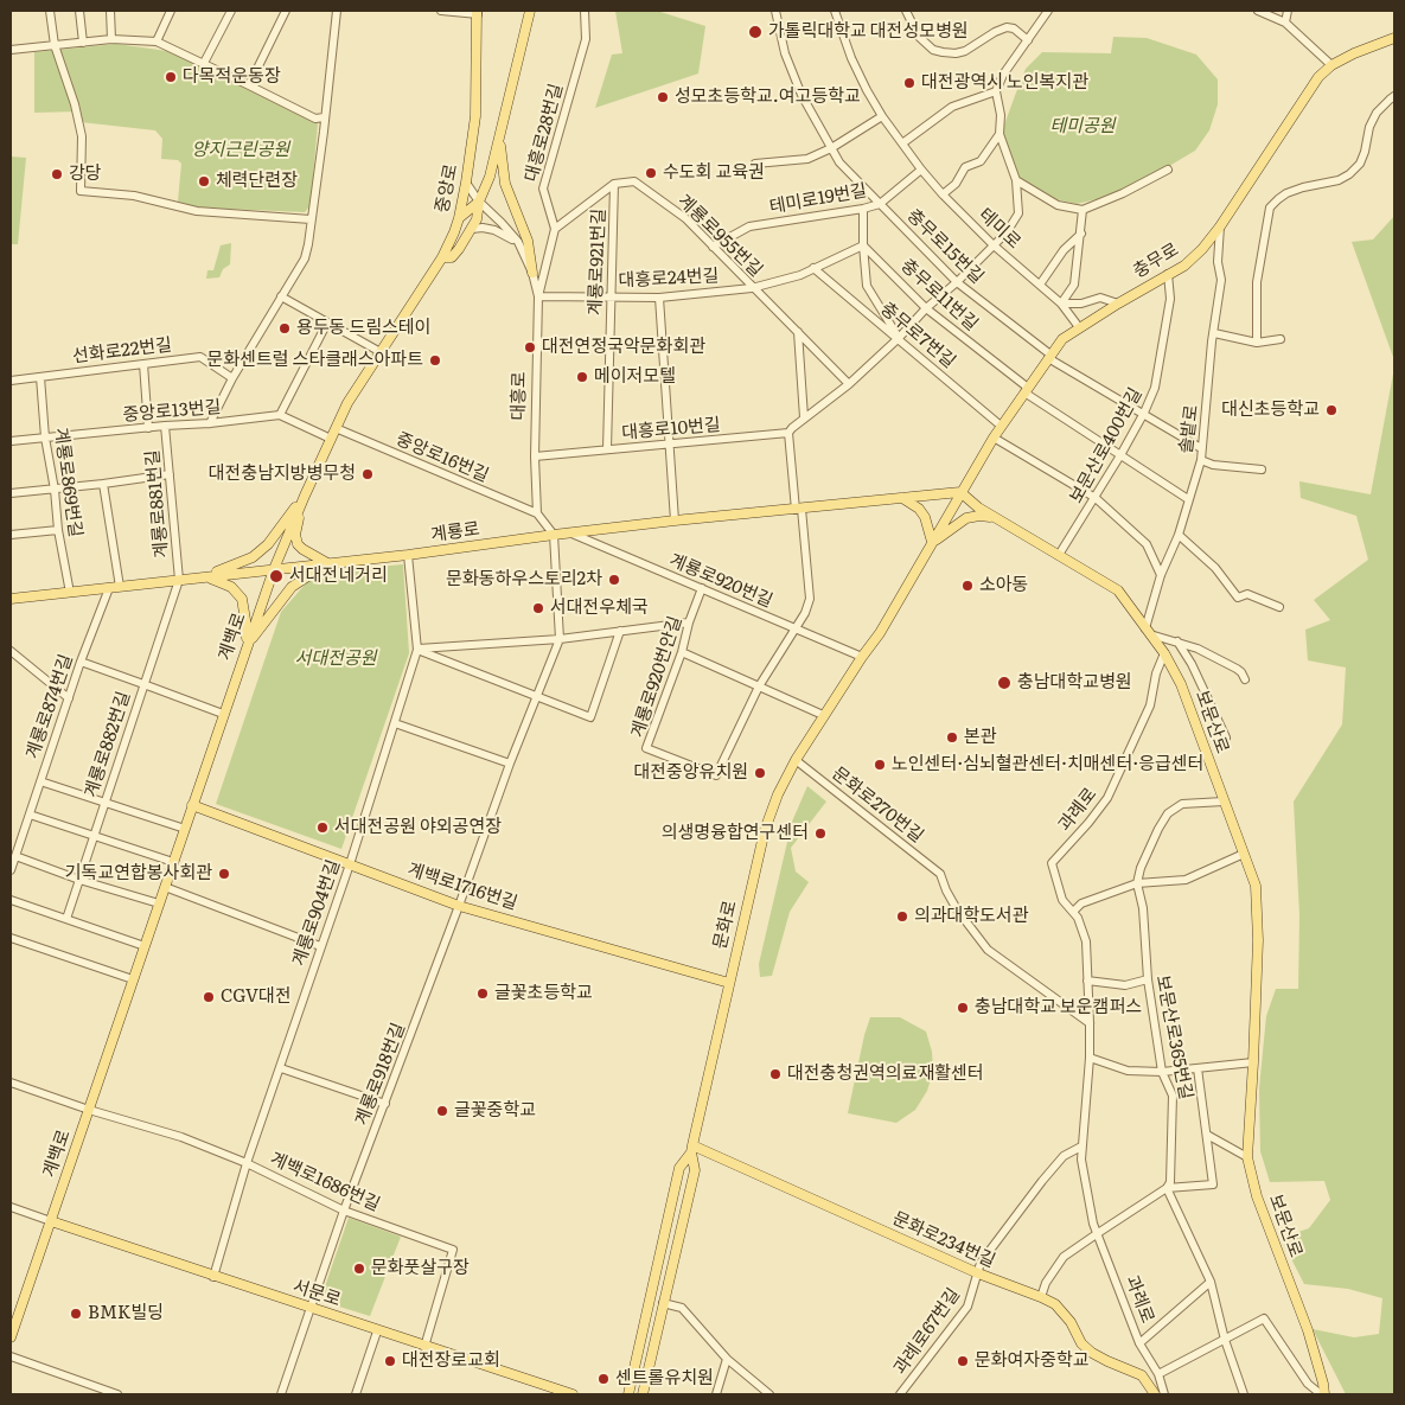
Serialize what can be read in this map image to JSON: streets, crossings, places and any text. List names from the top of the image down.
{
  "streets": {
    "main road": [
      "중앙로",
      "충무로",
      "계룡로",
      "계백로",
      "보문산로",
      "계백로1716번길",
      "문화로",
      "문화로234번길",
      "서문로"
    ],
    "street": [
      "대흥로28번길",
      "테미로19번길",
      "테미로",
      "계룡로955번길",
      "충무로15번길",
      "계룡로921번길",
      "대흥로24번길",
      "충무로11번길",
      "충무로7번길",
      "선화로22번길",
      "대흥로",
      "중앙로13번길",
      "대흥로10번길",
      "솔밭로",
      "보문산로400번길",
      "중앙로16번길",
      "계룡로869번길",
      "계룡로881번길",
      "계룡로920번길",
      "계룡로920번안길",
      "계룡로874번길",
      "계룡로882번길",
      "문화로270번길",
      "과례로",
      "계룡로904번길",
      "보문산로365번길",
      "계룡로918번길",
      "계백로1686번길",
      "과례로67번길"
    ]
  },
  "crossings": [
    ["중앙로", "대흥로"],
    ["중앙로", "중앙로16번길"],
    ["중앙로", "계룡로"],
    ["중앙로", "계백로"],
    ["테미로19번길", "테미로"],
    ["테미로19번길", "계룡로955번길"],
    ["테미로19번길", "충무로15번길"],
    ["테미로", "충무로"],
    ["계룡로955번길", "계룡로921번길"],
    ["계룡로955번길", "대흥로24번길"],
    ["충무로15번길", "충무로"],
    ["충무로15번길", "솔밭로"],
    ["충무로15번길", "보문산로400번길"],
    ["충무로", "충무로11번길"],
    ["충무로", "충무로7번길"],
    ["충무로", "솔밭로"],
    ["충무로", "보문산로400번길"],
    ["충무로", "계룡로"],
    ["충무로", "보문산로"],
    ["충무로", "문화로"],
    ["계룡로921번길", "대흥로24번길"],
    ["계룡로921번길", "대흥로10번길"],
    ["대흥로24번길", "충무로11번길"],
    ["대흥로24번길", "충무로7번길"],
    ["대흥로24번길", "대흥로"],
    ["충무로11번길", "솔밭로"],
    ["충무로11번길", "보문산로400번길"],
    ["선화로22번길", "계룡로869번길"],
    ["대흥로", "대흥로10번길"],
    ["대흥로", "중앙로16번길"],
    ["중앙로13번길", "계룡로869번길"],
    ["중앙로13번길", "계룡로881번길"],
    ["솔밭로", "보문산로"],
    ["보문산로400번길", "보문산로"],
    ["계룡로869번길", "계룡로"],
    ["계룡로881번길", "계룡로"],
    ["계룡로881번길", "계룡로882번길"],
    ["계룡로", "계룡로920번길"],
    ["계룡로", "계백로"],
    ["계룡로", "계룡로920번안길"],
    ["계룡로", "계룡로874번길"],
    ["계룡로", "보문산로"],
    ["계룡로", "계룡로882번길"],
    ["계룡로", "계룡로904번길"],
    ["계룡로", "문화로"],
    ["계룡로", "계룡로918번길"],
    ["계룡로920번길", "계룡로920번안길"],
    ["계룡로920번길", "문화로"],
    ["계백로", "계백로1716번길"],
    ["계백로", "계백로1686번길"],
    ["계백로", "서문로"],
    ["보문산로", "과례로"],
    ["보문산로", "문화로"],
    ["보문산로", "보문산로365번길"],
    ["문화로270번길", "과례로"],
    ["문화로270번길", "문화로"],
    ["과례로", "과례로67번길"],
    ["계백로1716번길", "계룡로904번길"],
    ["계백로1716번길", "문화로"],
    ["계백로1716번길", "계룡로918번길"],
    ["계룡로904번길", "계백로1686번길"],
    ["계룡로904번길", "서문로"],
    ["문화로", "문화로234번길"],
    ["계룡로918번길", "계백로1686번길"],
    ["계룡로918번길", "서문로"],
    ["계백로1686번길", "서문로"],
    ["문화로234번길", "과례로67번길"]
  ],
  "parks": ["테미공원", "양지근린공원", "서대전공원"],
  "places": [
    "가톨릭대학교 대전성모병원",
    "다목적운동장",
    "대전광역시 노인복지관",
    "성모초등학교.여고등학교",
    "수도회 교육권",
    "강당",
    "체력단련장",
    "용두동 드림스테이",
    "대전연정국악문화회관",
    "문화센트럴 스타클래스아파트",
    "메이저모텔",
    "대신초등학교",
    "대전충남지방병무청",
    "서대전네거리",
    "문화동하우스토리2차",
    "소아동",
    "서대전우체국",
    "충남대학교병원",
    "본관",
    "노인센터·심뇌혈관센터·치매센터·응급센터",
    "대전중앙유치원",
    "서대전공원 야외공연장",
    "의생명융합연구센터",
    "기독교연합봉사회관",
    "의과대학도서관",
    "글꽃초등학교",
    "CGV대전",
    "충남대학교 보운캠퍼스",
    "대전충청권역의료재활센터",
    "글꽃중학교",
    "문화풋살구장",
    "BMK빌딩",
    "대전장로교회",
    "문화여자중학교",
    "센트롤유치원"
  ]
}
